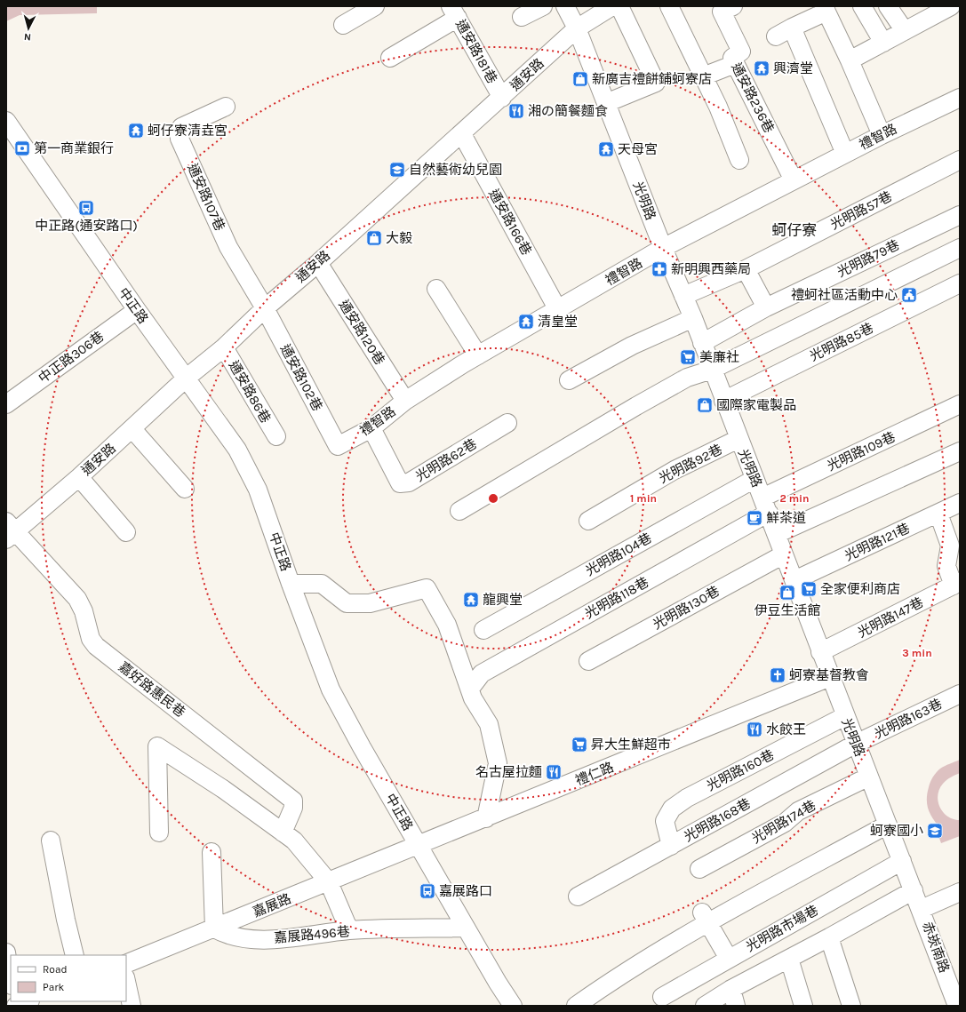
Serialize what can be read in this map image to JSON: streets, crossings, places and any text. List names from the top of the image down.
{
  "streets": {
    "street": [
      "通安路181巷",
      "通安路",
      "通安路236巷",
      "禮智路",
      "通安路107巷",
      "光明路",
      "光明路57巷",
      "通安路166巷",
      "光明路79巷",
      "中正路",
      "通安路120巷",
      "光明路85巷",
      "中正路306巷",
      "通安路102巷",
      "通安路86巷",
      "光明路109巷",
      "光明路62巷",
      "光明路92巷",
      "光明路121巷",
      "光明路104巷",
      "光明路118巷",
      "光明路130巷",
      "光明路147巷",
      "嘉好路惠民巷",
      "光明路163巷",
      "光明路160巷",
      "禮仁路",
      "光明路168巷",
      "光明路174巷",
      "嘉展路",
      "光明路市場巷",
      "嘉展路496巷",
      "赤崁南路"
    ]
  },
  "crossings": [
    ["通安路181巷", "通安路"],
    ["通安路", "通安路107巷"],
    ["通安路", "光明路"],
    ["通安路", "通安路166巷"],
    ["通安路", "中正路"],
    ["通安路", "通安路120巷"],
    ["通安路", "通安路102巷"],
    ["通安路", "通安路86巷"],
    ["通安路", "嘉好路惠民巷"],
    ["通安路236巷", "禮智路"],
    ["禮智路", "光明路"],
    ["禮智路", "通安路166巷"],
    ["禮智路", "通安路120巷"],
    ["禮智路", "通安路102巷"],
    ["禮智路", "光明路62巷"],
    ["通安路107巷", "通安路102巷"],
    ["光明路", "光明路57巷"],
    ["光明路", "光明路79巷"],
    ["光明路", "光明路85巷"],
    ["光明路", "光明路109巷"],
    ["光明路", "光明路92巷"],
    ["光明路", "光明路121巷"],
    ["光明路", "光明路104巷"],
    ["光明路", "光明路118巷"],
    ["光明路", "光明路130巷"],
    ["光明路", "光明路147巷"],
    ["光明路", "光明路163巷"],
    ["光明路", "光明路160巷"],
    ["光明路", "禮仁路"],
    ["光明路", "光明路168巷"],
    ["光明路", "光明路174巷"],
    ["光明路", "光明路市場巷"],
    ["光明路", "赤崁南路"],
    ["中正路", "中正路306巷"],
    ["中正路", "禮仁路"],
    ["中正路", "嘉展路"],
    ["中正路", "嘉展路496巷"],
    ["光明路109巷", "光明路118巷"],
    ["光明路163巷", "光明路168巷"],
    ["光明路160巷", "光明路168巷"],
    ["禮仁路", "嘉展路"],
    ["嘉展路", "嘉展路496巷"]
  ],
  "districts": ["蚵仔寮"],
  "places": {
    "temple": [
      "興濟堂",
      "蚵仔寮清垚宮",
      "天母宮",
      "清皇堂",
      "龍興堂"
    ],
    "shop": [
      "新廣吉禮餅鋪蚵寮店",
      "大毅",
      "國際家電製品",
      "伊豆生活館"
    ],
    "restaurant": ["湘の簡餐麵食", "水餃王", "名古屋拉麵"],
    "bank": ["第一商業銀行"],
    "school or university": ["自然藝術幼兒園", "蚵寮國小"],
    "bus stop": ["中正路(通安路口)", "嘉展路口"],
    "pharmacy": ["新明興西藥局"],
    "public building": ["禮蚵社區活動中心"],
    "supermarket": ["美廉社", "全家便利商店", "昇大生鮮超市"],
    "cafe": ["鮮茶道"],
    "church": ["蚵寮基督教會"]
  },
  "legend": ["Road", "Park"],
  "north": "bottom",
  "rings": ["1 min", "2 min", "3 min"]
}
